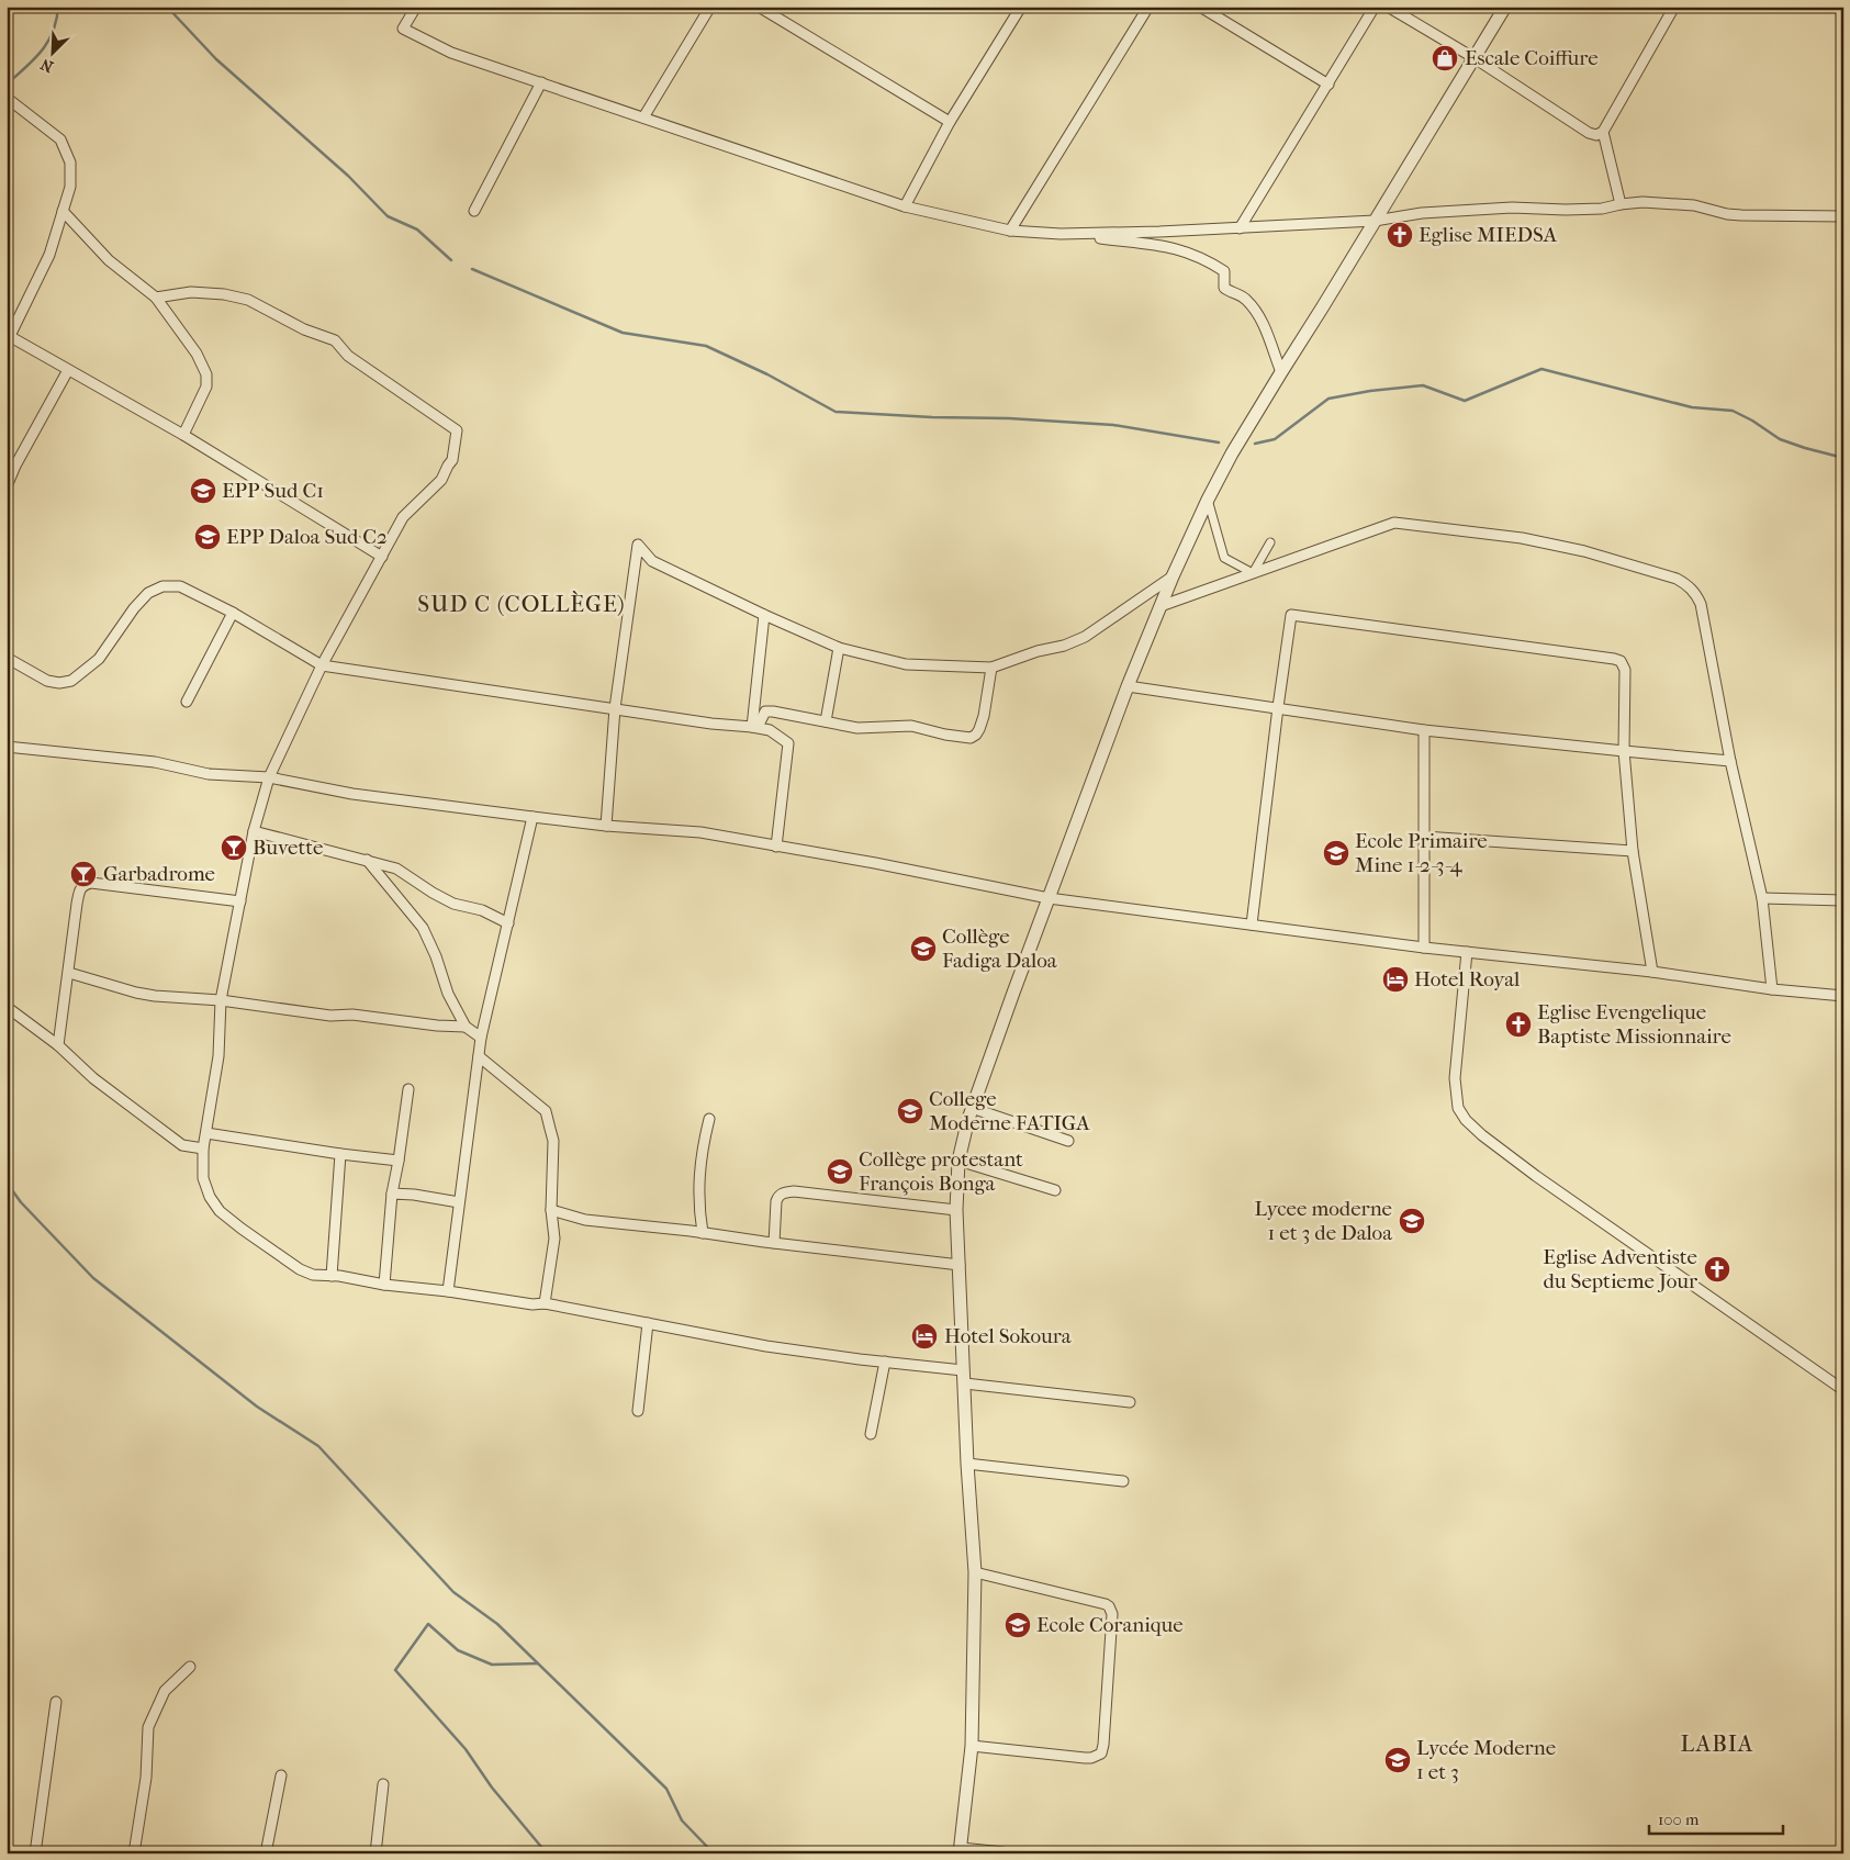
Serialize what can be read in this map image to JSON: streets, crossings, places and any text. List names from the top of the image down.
{
  "districts": ["SUD C (COLLÈGE)", "LABIA"],
  "places": {
    "shop": ["Escale Coiffure"],
    "church": ["Eglise MIEDSA", "Eglise Evengelique Baptiste Missionnaire", "Eglise Adventiste du Septieme Jour"],
    "school or university": [
      "EPP Sud C1",
      "EPP Daloa Sud C2",
      "Ecole Primaire Mine 1-2-3-4",
      "Collège Fadiga Daloa",
      "College Moderne FATIGA",
      "Collège protestant François Bonga",
      "Lycee moderne 1 et 3 de Daloa",
      "Ecole Coranique",
      "Lycée Moderne 1 et 3"
    ],
    "bar": ["Buvette", "Garbadrome"],
    "hotel": ["Hotel Royal", "Hotel Sokoura"]
  },
  "scale_bar": "100 m",
  "north": "bottom left"
}
